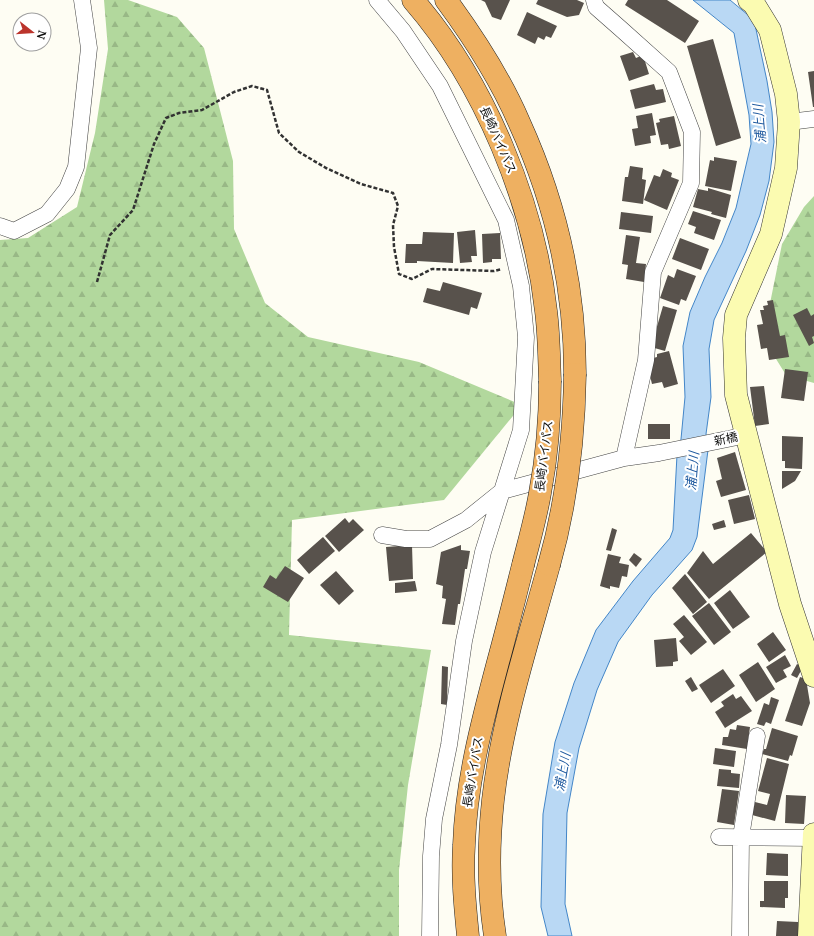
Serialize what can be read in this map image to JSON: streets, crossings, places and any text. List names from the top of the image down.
{
  "streets": {
    "highway": ["長崎バイパス"],
    "street": ["新橋"]
  },
  "water": ["浦上川"],
  "north": "right"
}
